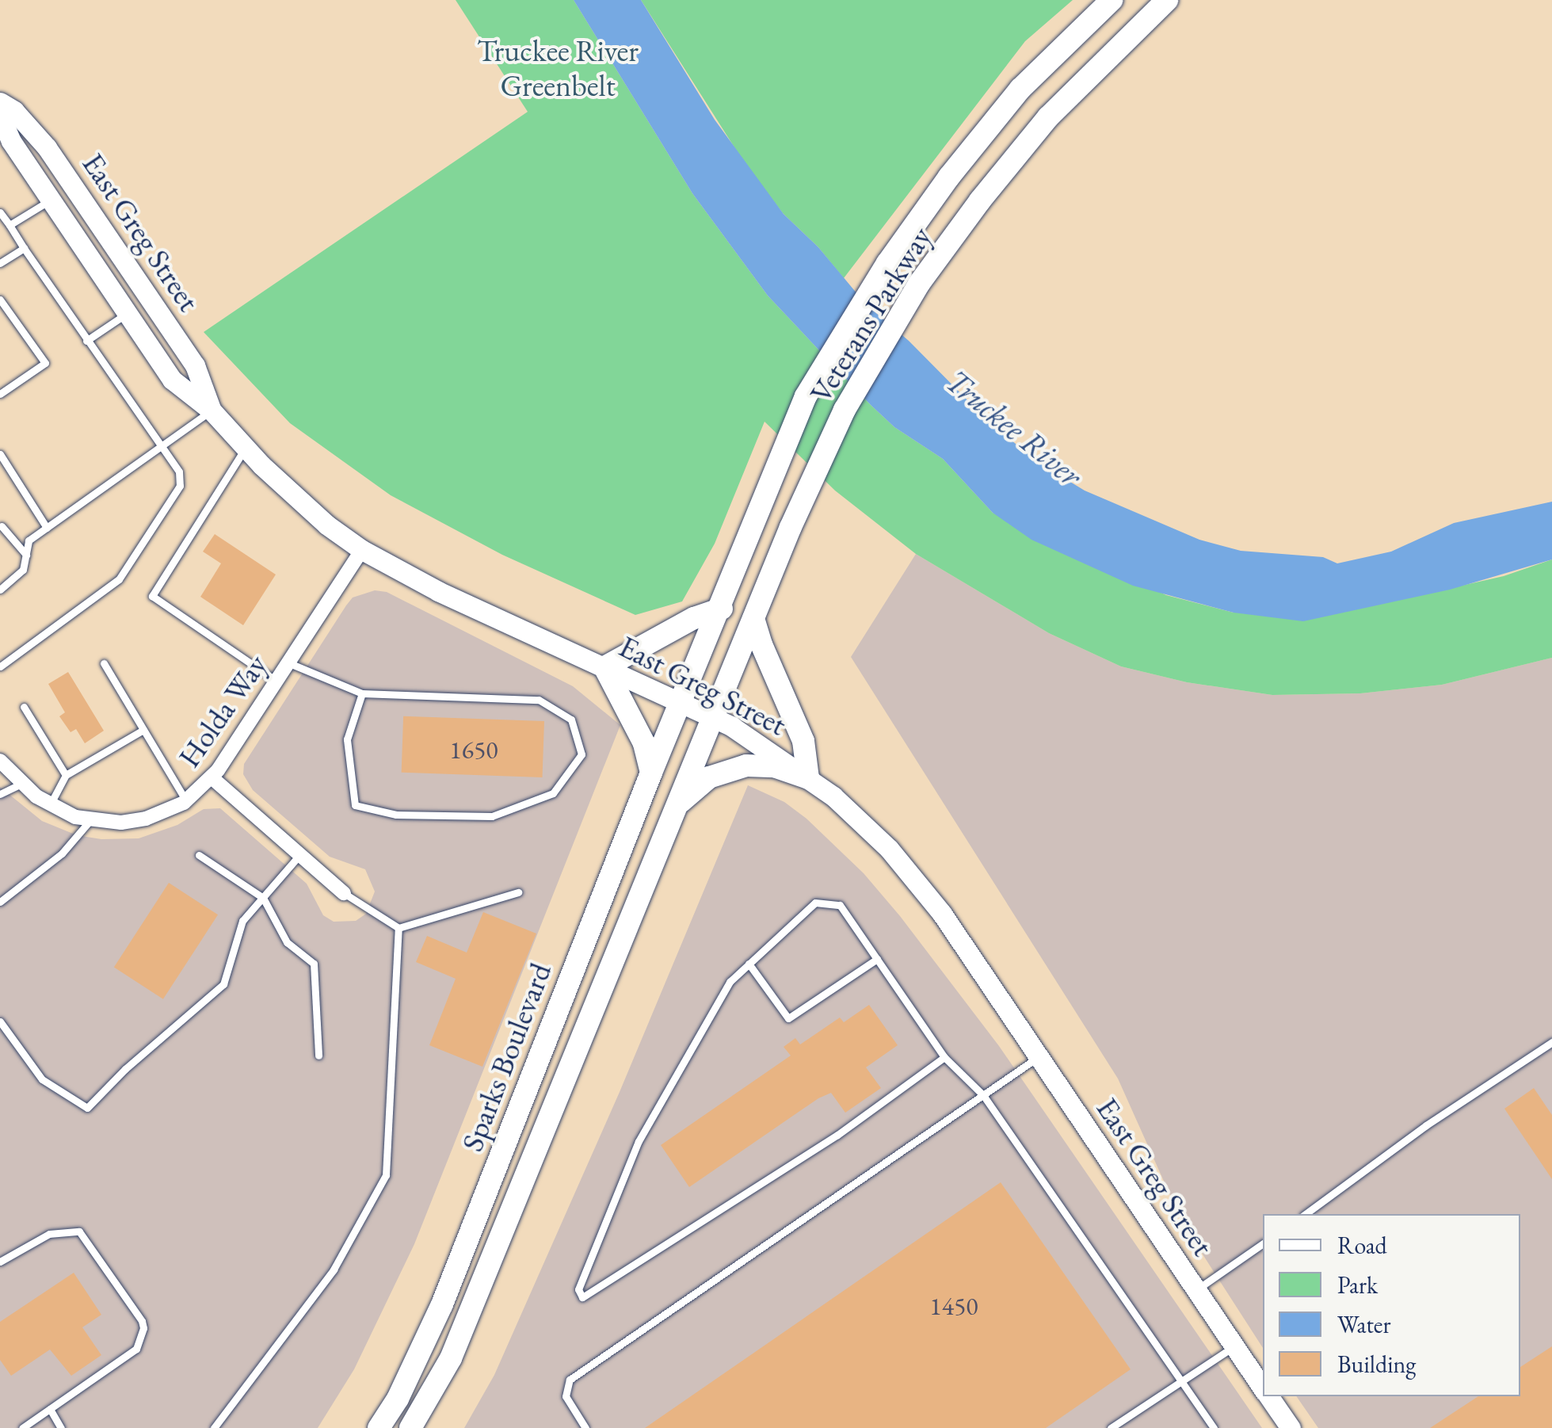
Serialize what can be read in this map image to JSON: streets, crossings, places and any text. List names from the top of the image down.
{
  "streets": {
    "main road": ["East Greg Street", "Veterans Parkway", "Sparks Boulevard"],
    "street": ["Holda Way"]
  },
  "crossings": [
    ["East Greg Street", "Veterans Parkway"],
    ["East Greg Street", "Holda Way"],
    ["East Greg Street", "Sparks Boulevard"],
    ["Veterans Parkway", "Sparks Boulevard"]
  ],
  "water": ["Truckee River"],
  "parks": ["Truckee River Greenbelt"],
  "house_numbers": ["1650", "1450"],
  "legend": [
    "Road",
    "Park",
    "Water",
    "Building"
  ]
}
